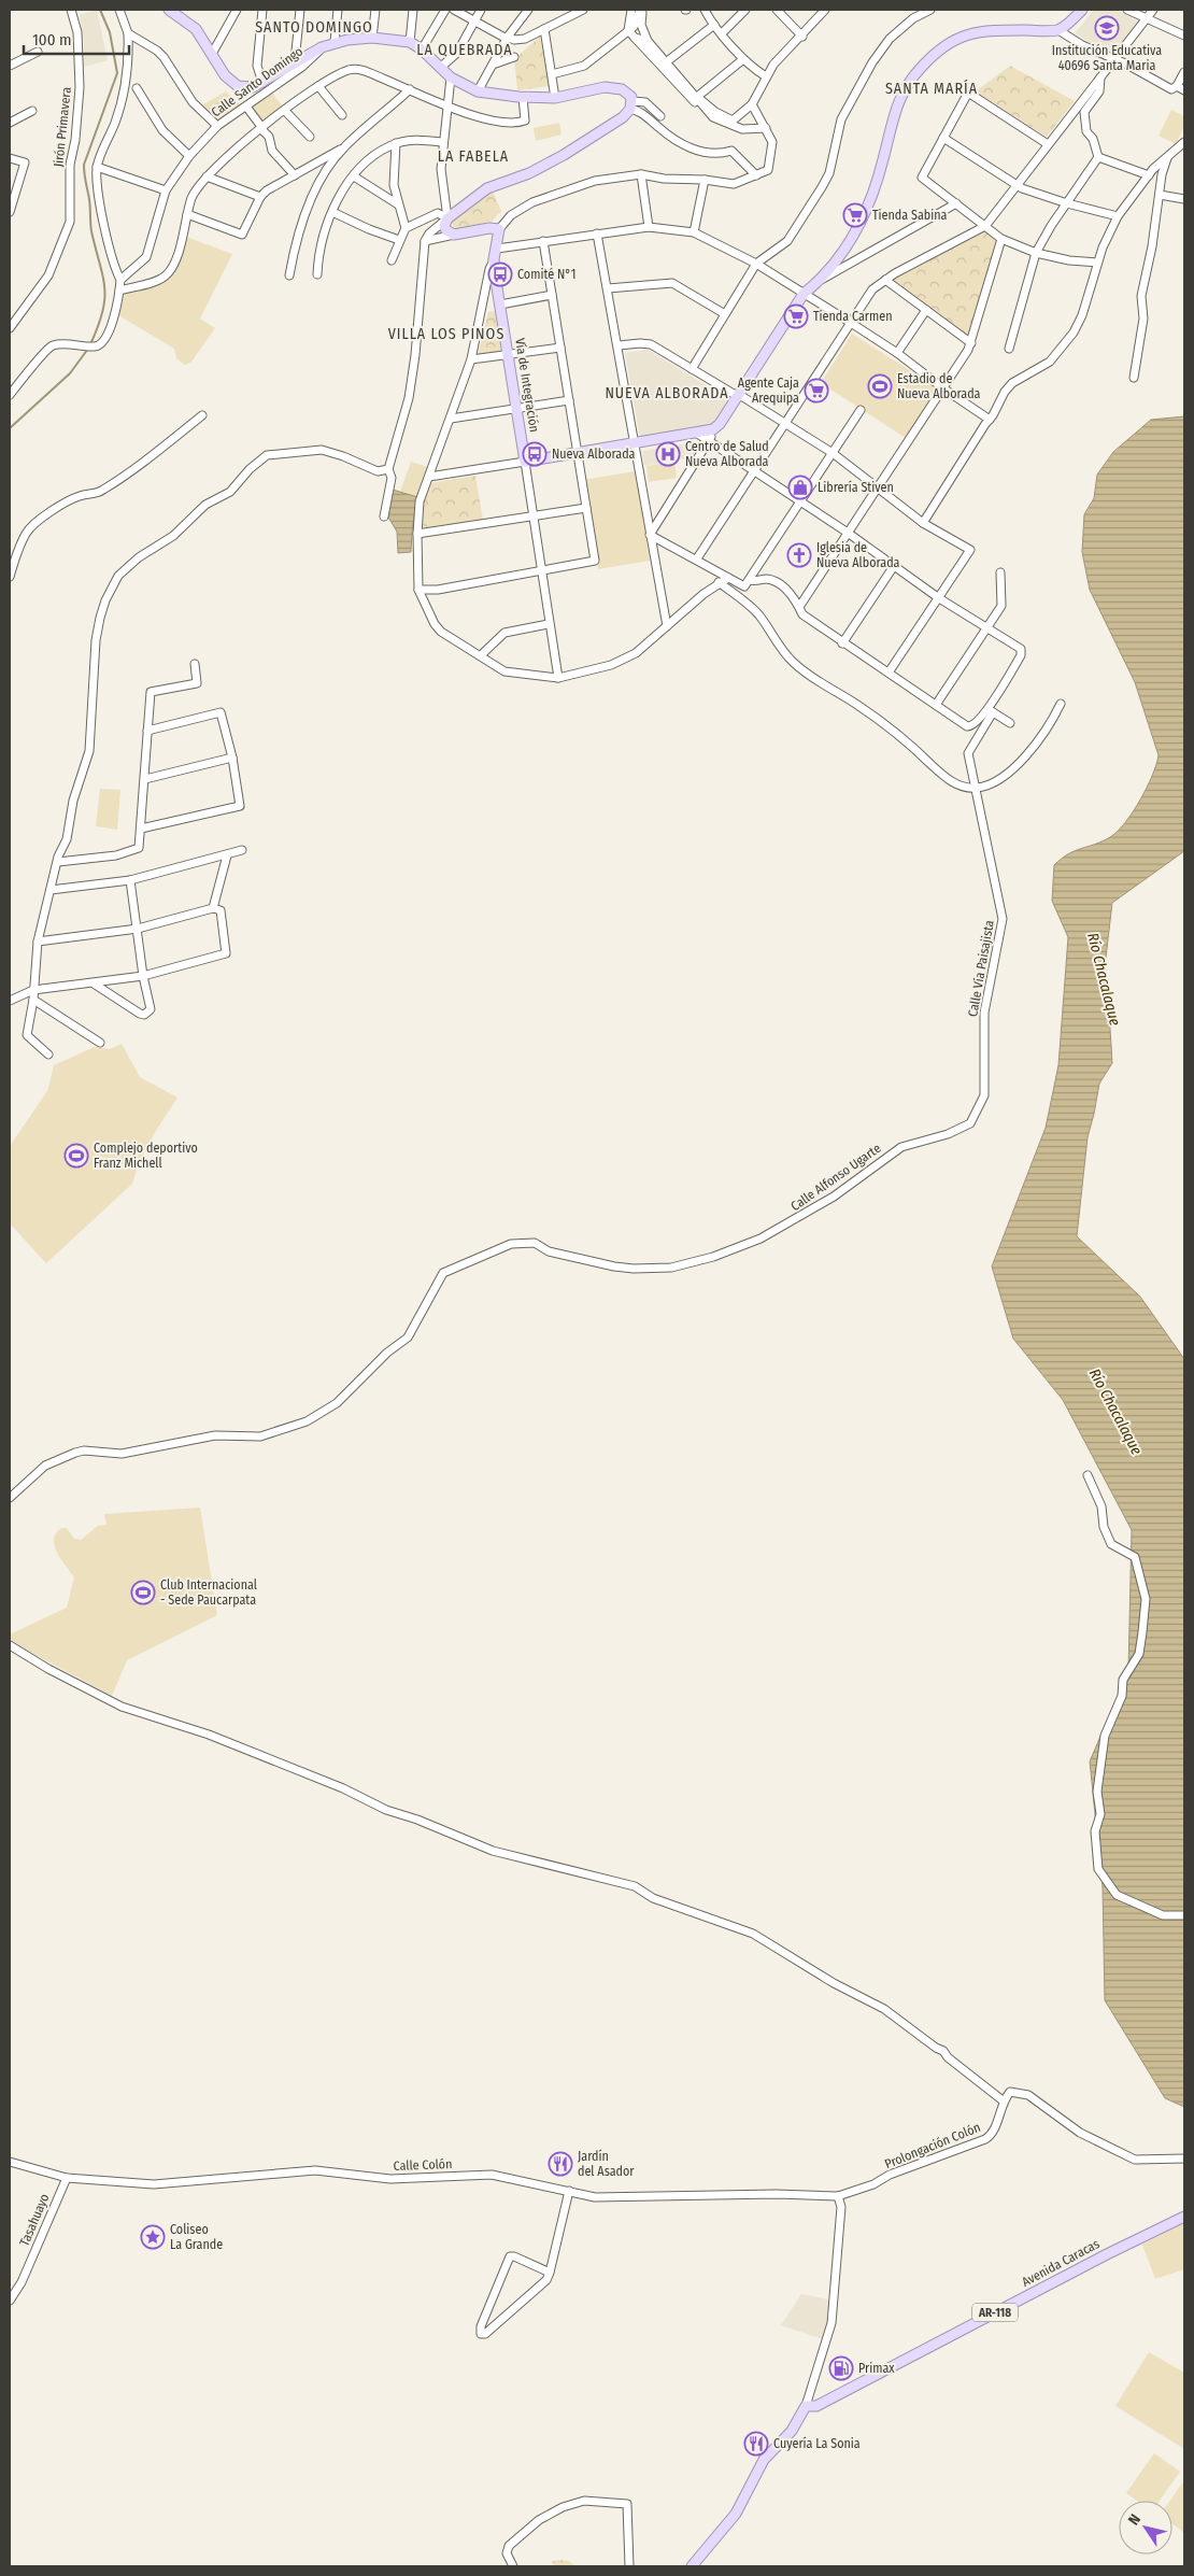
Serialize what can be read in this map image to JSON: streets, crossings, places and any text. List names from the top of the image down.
{
  "streets": {
    "main road": ["Vía de Integración", "Avenida Caracas", "AR-118"],
    "street": [
      "Calle Santo Domingo",
      "Jirón Primavera",
      "Calle Vía Paisajista",
      "Calle Alfonso Ugarte",
      "Prolongación Colón",
      "Calle Colón",
      "Tasahuayo"
    ]
  },
  "crossings": [
    ["Calle Vía Paisajista", "Calle Alfonso Ugarte"],
    ["Prolongación Colón", "Calle Colón"],
    ["Calle Colón", "Tasahuayo"]
  ],
  "districts": [
    "SANTO DOMINGO",
    "LA QUEBRADA",
    "SANTA MARÍA",
    "LA FABELA",
    "VILLA LOS PINOS",
    "NUEVA ALBORADA"
  ],
  "water": ["Río Chacalaque"],
  "places": {
    "school or university": ["Institución Educativa 40696 Santa Maria"],
    "supermarket": ["Tienda Sabina", "Tienda Carmen", "Agente Caja Arequipa"],
    "bus stop": ["Comité N°1", "Nueva Alborada"],
    "sports": ["Estadio de Nueva Alborada", "Complejo deportivo Franz Michell", "Club Internacional - Sede Paucarpata"],
    "hospital": ["Centro de Salud Nueva Alborada"],
    "shop": ["Librería Stiven"],
    "church": ["Iglesia de Nueva Alborada"],
    "restaurant": ["Jardín del Asador", "Cuyería La Sonia"],
    "place": ["Coliseo La Grande"],
    "fuel station": ["Primax"]
  },
  "scale_bar": "100 m",
  "north": "top left"
}
